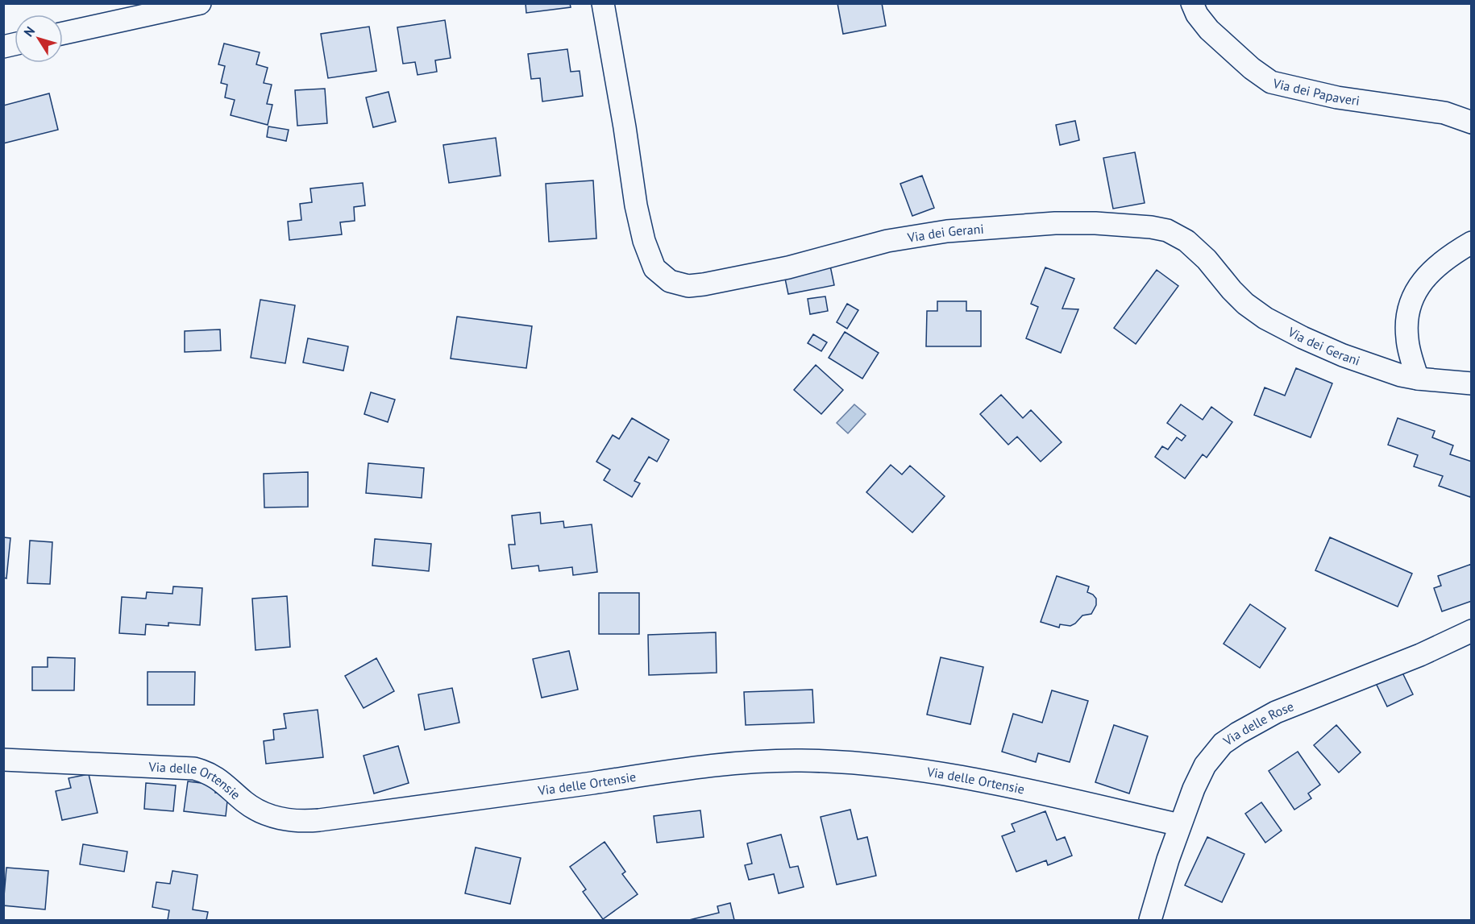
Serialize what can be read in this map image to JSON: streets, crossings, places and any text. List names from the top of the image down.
{
  "streets": {
    "street": [
      "Via dei Papaveri",
      "Via dei Gerani",
      "Via delle Rose",
      "Via delle Ortensie"
    ]
  },
  "crossings": [
    ["Via delle Rose", "Via delle Ortensie"]
  ],
  "north": "top left"
}
